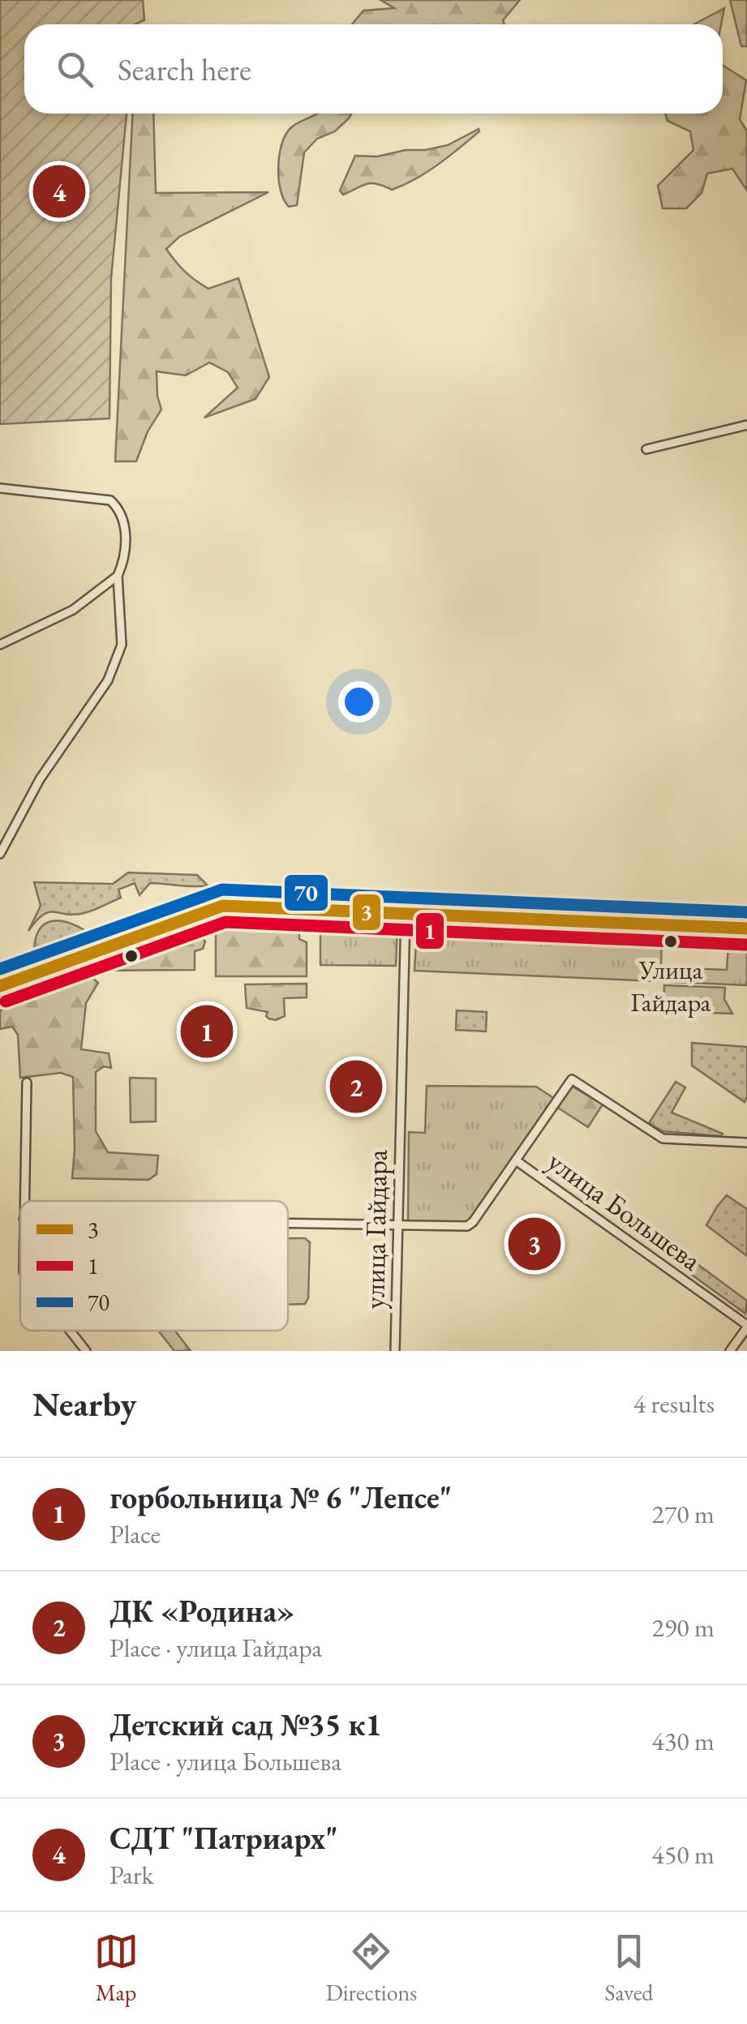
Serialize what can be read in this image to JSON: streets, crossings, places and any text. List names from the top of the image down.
{
  "streets": {
    "street": ["улица Большева", "улица Гайдара"]
  },
  "places": ["Улица Гайдара"],
  "lines": ["transit line 70", "transit line 3", "transit line 1"],
  "legend": ["3", "1", "70"],
  "page": {
    "search": "Search here",
    "pins": [
      "4",
      "1",
      "2",
      "3"
    ],
    "heading": ["Nearby", "4 results"],
    "list": [
      {
        "mark": "1",
        "name": "горбольница № 6 \"Лепсе\"",
        "note": "Place",
        "value": "270 m"
      },
      {
        "mark": "2",
        "name": "ДК «Родина»",
        "note": "Place · улица Гайдара",
        "value": "290 m"
      },
      {
        "mark": "3",
        "name": "Детский сад №35 к1",
        "note": "Place · улица Большева",
        "value": "430 m"
      },
      {
        "mark": "4",
        "name": "СДТ \"Патриарх\"",
        "note": "Park",
        "value": "450 m"
      }
    ],
    "nav": ["Map", "Directions", "Saved"]
  }
}
